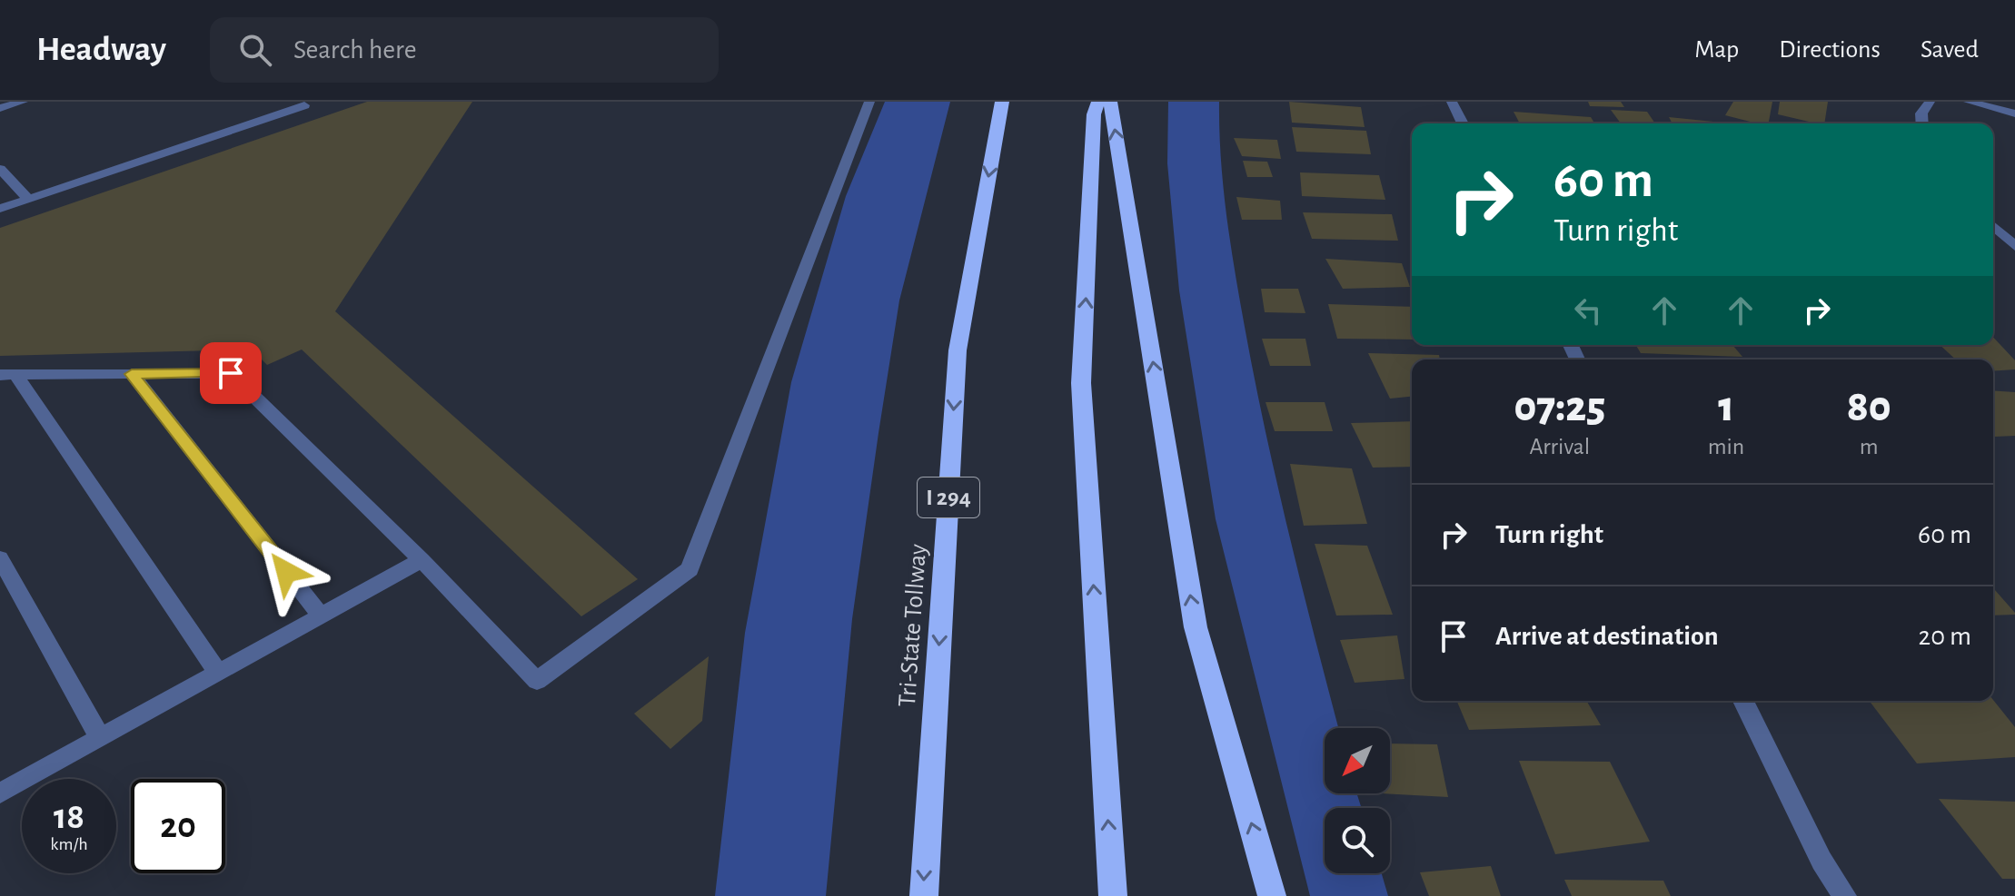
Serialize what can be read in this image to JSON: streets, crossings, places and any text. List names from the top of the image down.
{
  "streets": {
    "highway": ["I 294", "Tri-State Tollway"]
  },
  "north": "bottom left",
  "page": {
    "header": "Headway",
    "search": "Search here",
    "nav": ["Map", "Directions", "Saved"],
    "turn": ["60 m", "Turn right"],
    "eta": [
      "07:25",
      "Arrival",
      "1",
      "min",
      "80",
      "m"
    ],
    "list": [
      {
        "name": "Turn right",
        "value": "60 m"
      },
      {
        "name": "Arrive at destination",
        "value": "20 m"
      }
    ],
    "speed": "18 km/h",
    "limit": "20"
  }
}
